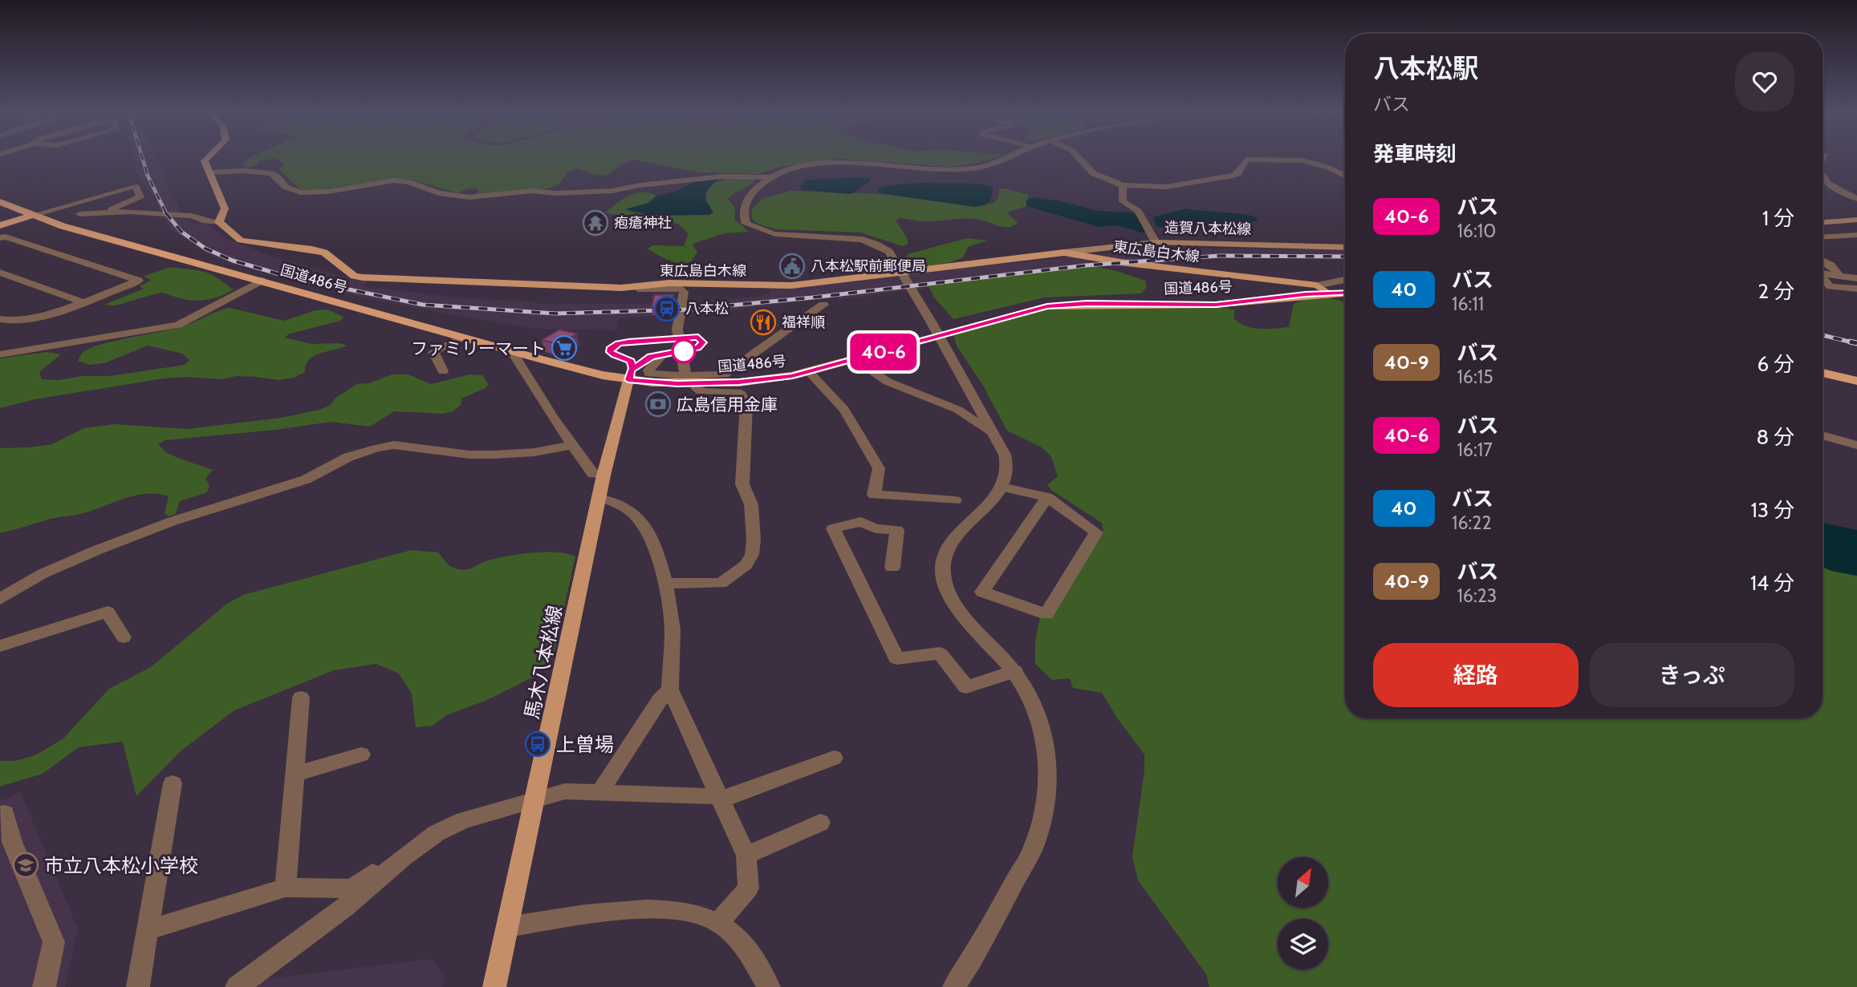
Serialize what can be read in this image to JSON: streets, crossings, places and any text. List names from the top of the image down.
{
  "streets": {
    "highway": ["国道486号"],
    "main road": ["造賀八本松線", "東広島白木線", "馬木八本松線"]
  },
  "crossings": [
    ["造賀八本松線", "東広島白木線"],
    ["東広島白木線", "国道486号"],
    ["国道486号", "馬木八本松線"]
  ],
  "places": {
    "temple": ["疱瘡神社"],
    "public building": ["八本松駅前郵便局"],
    "station": ["八本松"],
    "restaurant": ["福祥順"],
    "supermarket": ["ファミリーマート"],
    "bank": ["広島信用金庫"],
    "bus stop": ["上曽場"],
    "school or university": ["市立八本松小学校"]
  },
  "lines": ["bus line 40-6"],
  "north": "top right",
  "page": {
    "on_map": "40-6",
    "heading": [
      ["八本松駅", "バス"],
      "発車時刻"
    ],
    "list": [
      {
        "mark": "40-6",
        "name": "バス",
        "note": "16:10",
        "value": "1 分"
      },
      {
        "mark": "40",
        "name": "バス",
        "note": "16:11",
        "value": "2 分"
      },
      {
        "mark": "40-9",
        "name": "バス",
        "note": "16:15",
        "value": "6 分"
      },
      {
        "mark": "40-6",
        "name": "バス",
        "note": "16:17",
        "value": "8 分"
      },
      {
        "mark": "40",
        "name": "バス",
        "note": "16:22",
        "value": "13 分"
      },
      {
        "mark": "40-9",
        "name": "バス",
        "note": "16:23",
        "value": "14 分"
      }
    ],
    "buttons": ["経路", "きっぷ"]
  }
}
